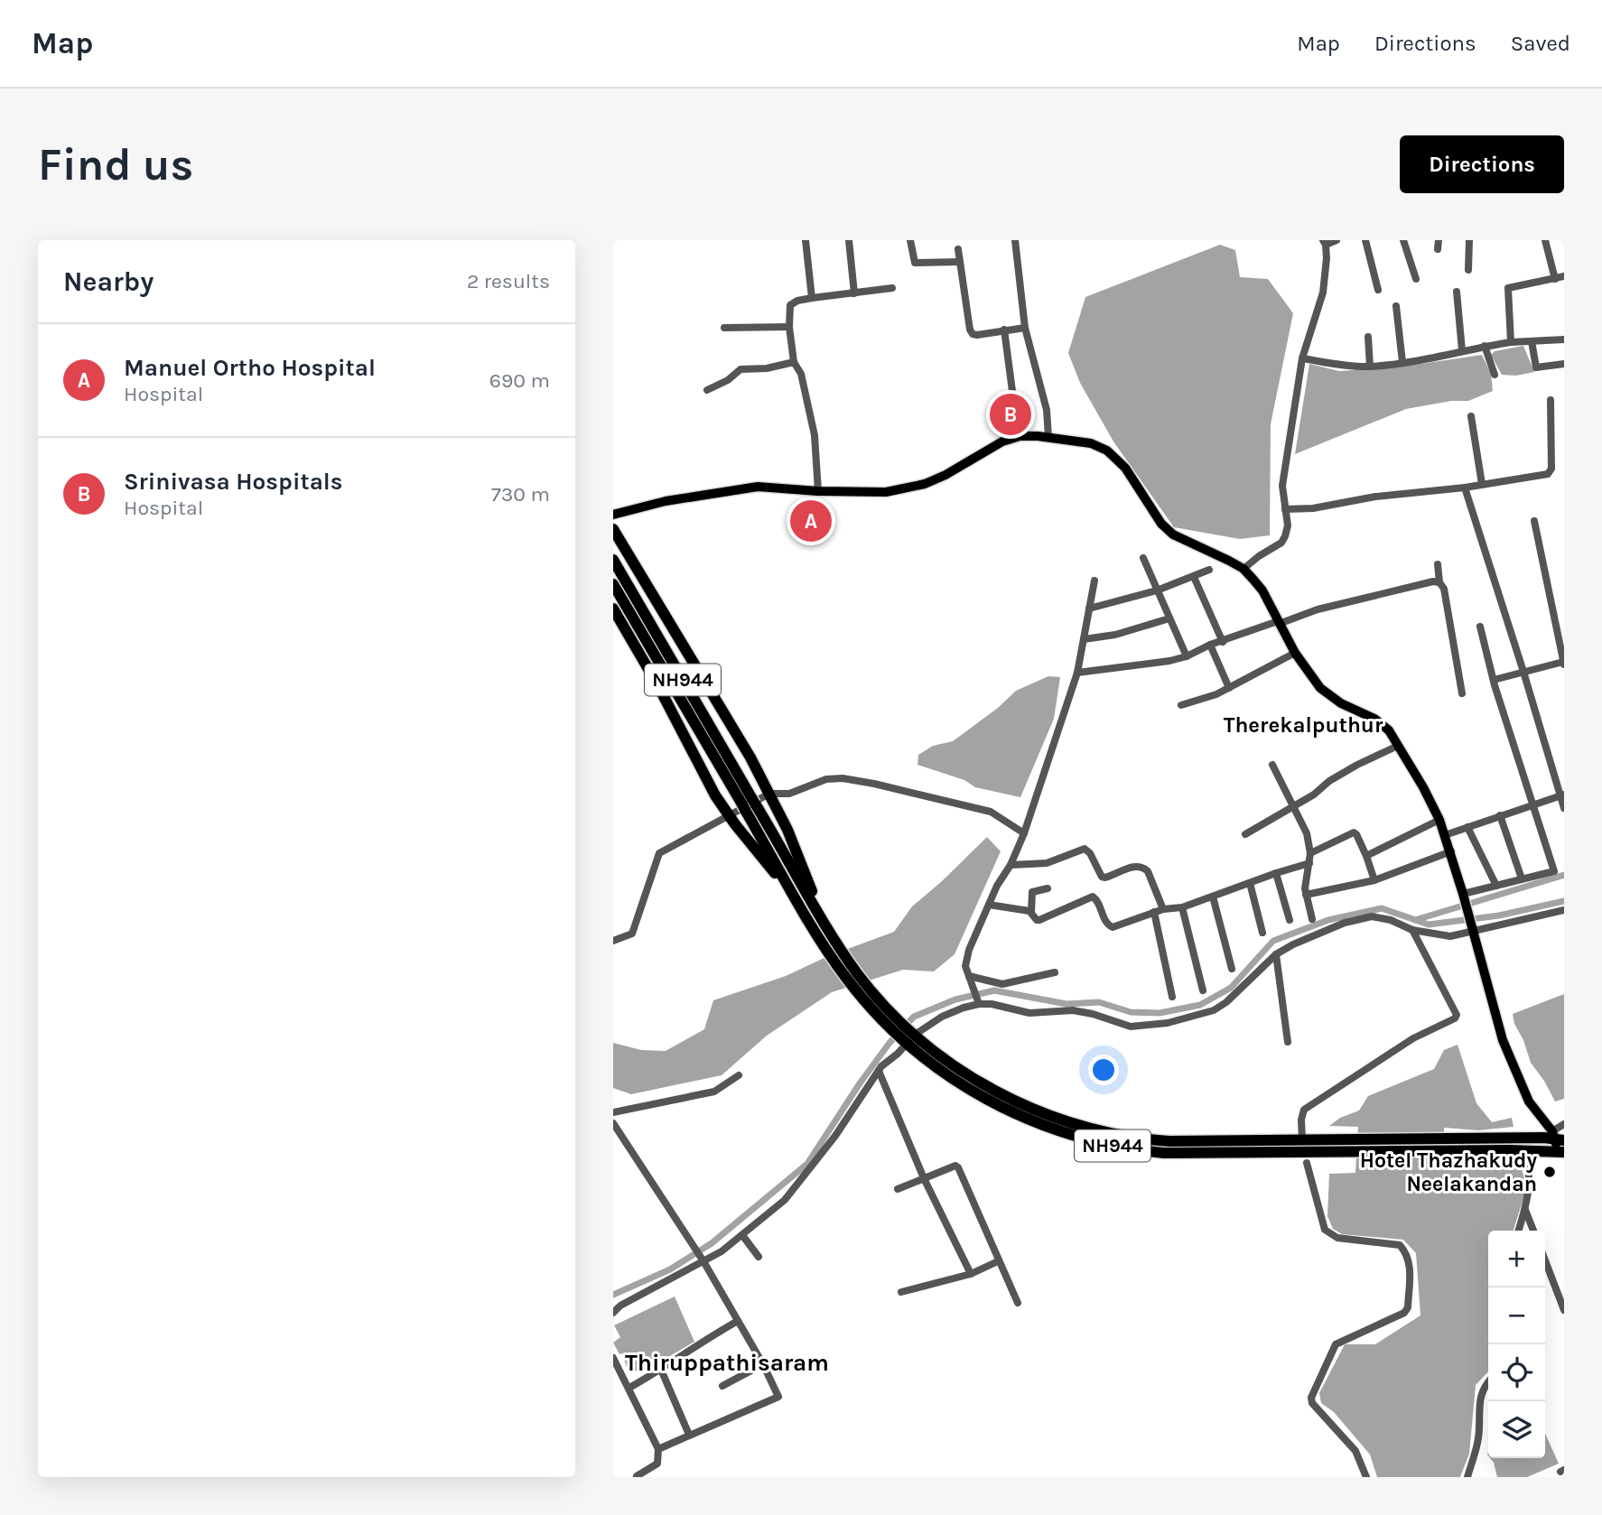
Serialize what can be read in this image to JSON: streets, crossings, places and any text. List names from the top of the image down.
{
  "streets": {
    "highway": ["NH944"]
  },
  "districts": ["Therekalputhur", "Thiruppathisaram"],
  "places": ["Hotel Thazhakudy Neelakandan"],
  "page": {
    "header": "Map",
    "nav": ["Map", "Directions", "Saved"],
    "buttons": "Directions",
    "title": "Find us",
    "heading": ["Nearby", "2 results"],
    "list": [
      {
        "mark": "A",
        "name": "Manuel Ortho Hospital",
        "note": "Hospital",
        "value": "690 m"
      },
      {
        "mark": "B",
        "name": "Srinivasa Hospitals",
        "note": "Hospital",
        "value": "730 m"
      }
    ],
    "pins": ["B", "A"],
    "map_buttons": ["+", "−"]
  }
}
